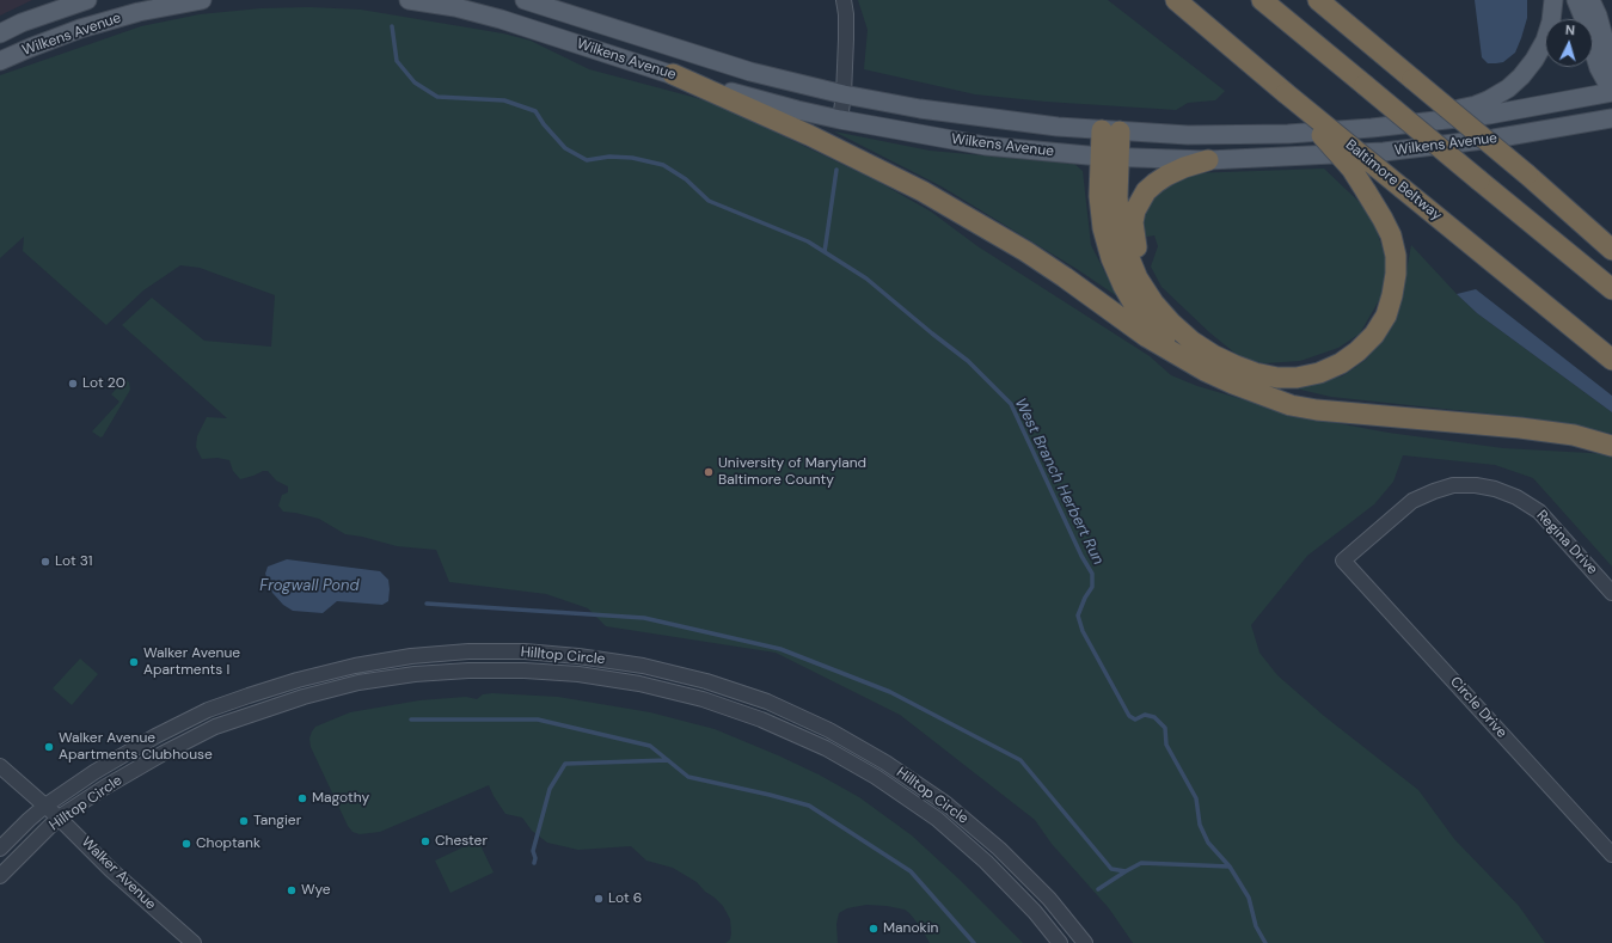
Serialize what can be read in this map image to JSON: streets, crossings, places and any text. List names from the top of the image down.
{
  "streets": {
    "highway": ["Baltimore Beltway"],
    "main road": ["Wilkens Avenue"],
    "street": [
      "Regina Drive",
      "Hilltop Circle",
      "Circle Drive",
      "Walker Avenue"
    ]
  },
  "crossings": [
    ["Regina Drive", "Circle Drive"],
    ["Hilltop Circle", "Walker Avenue"]
  ],
  "water": ["West Branch Herbert Run", "Frogwall Pond"],
  "places": [
    "Lot 20",
    "University of Maryland Baltimore County",
    "Lot 31",
    "Walker Avenue Apartments I",
    "Walker Avenue Apartments Clubhouse",
    "Magothy",
    "Tangier",
    "Chester",
    "Choptank",
    "Wye",
    "Lot 6",
    "Manokin"
  ],
  "north": "top"
}
